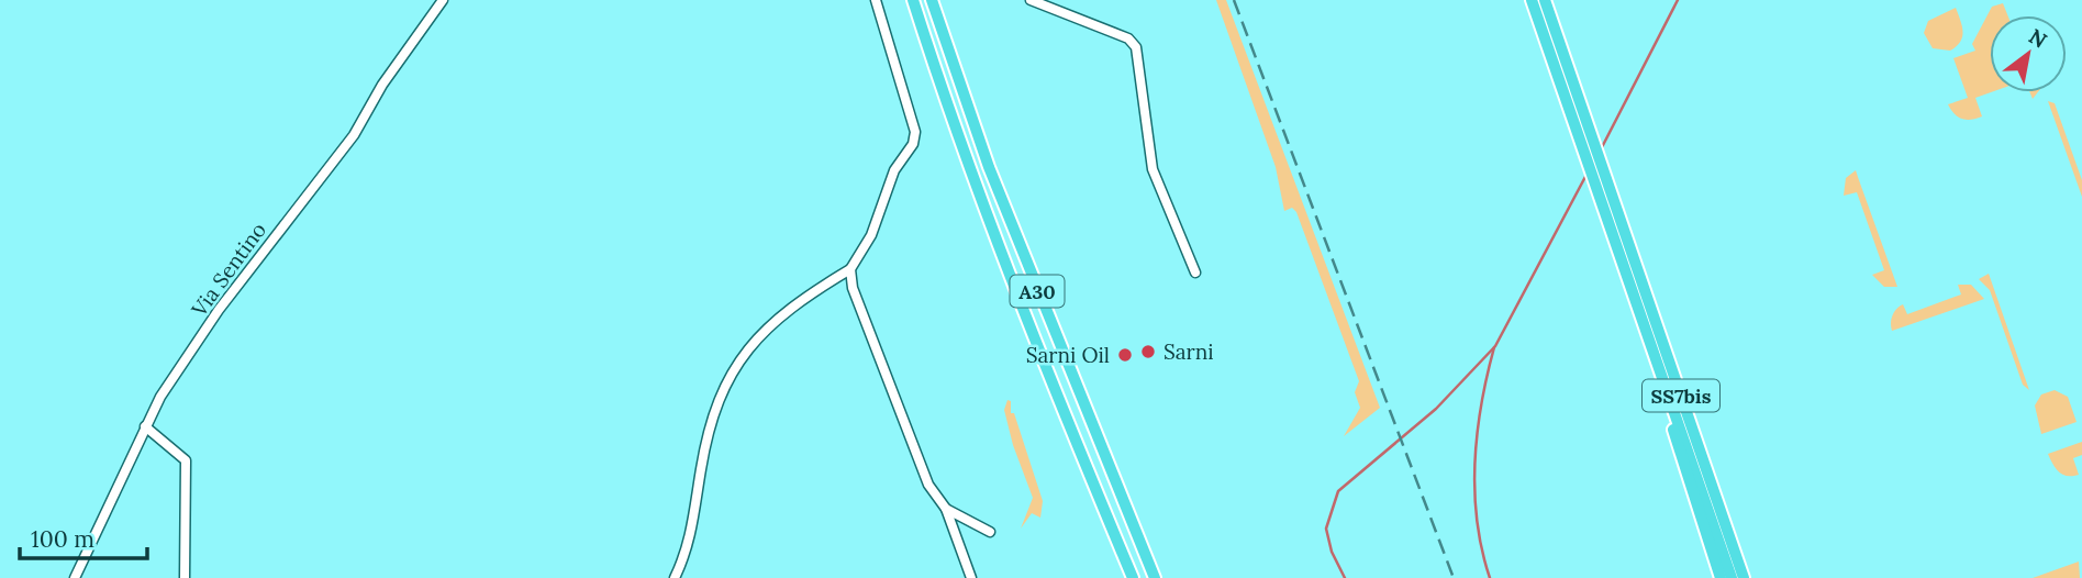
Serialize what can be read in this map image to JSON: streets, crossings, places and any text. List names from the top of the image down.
{
  "streets": {
    "highway": ["A30", "SS7bis"],
    "street": ["Via Sentino"]
  },
  "places": ["Sarni", "Sarni Oil"],
  "scale_bar": "100 m",
  "north": "top right"
}
